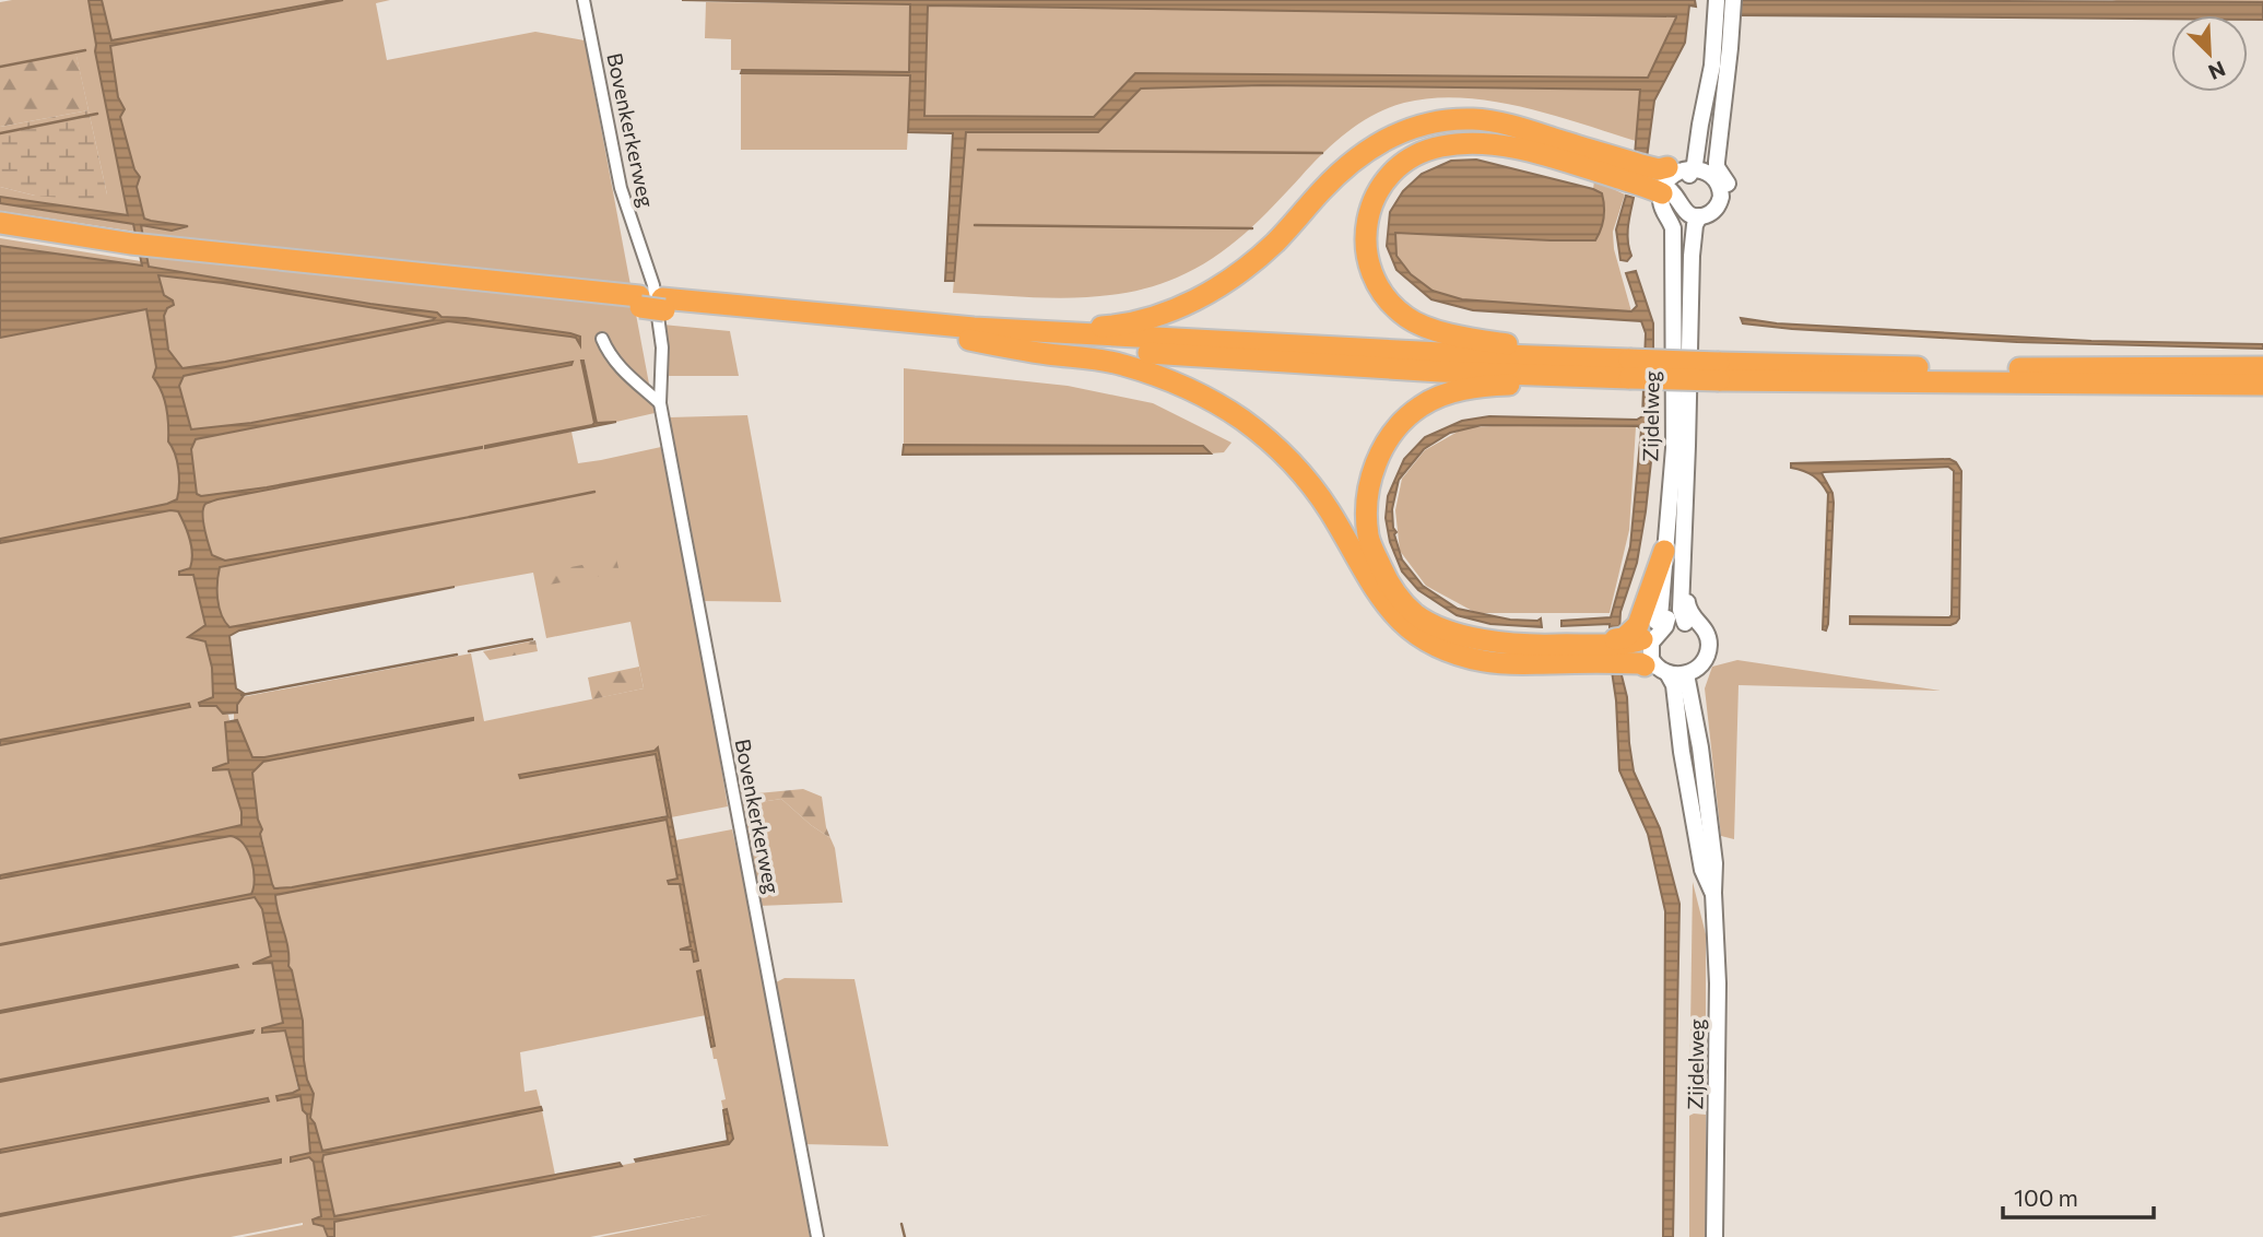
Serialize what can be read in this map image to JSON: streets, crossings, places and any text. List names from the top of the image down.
{
  "streets": {
    "main road": ["Zijdelweg"],
    "street": ["Bovenkerkerweg"]
  },
  "scale_bar": "100 m",
  "north": "bottom right"
}
